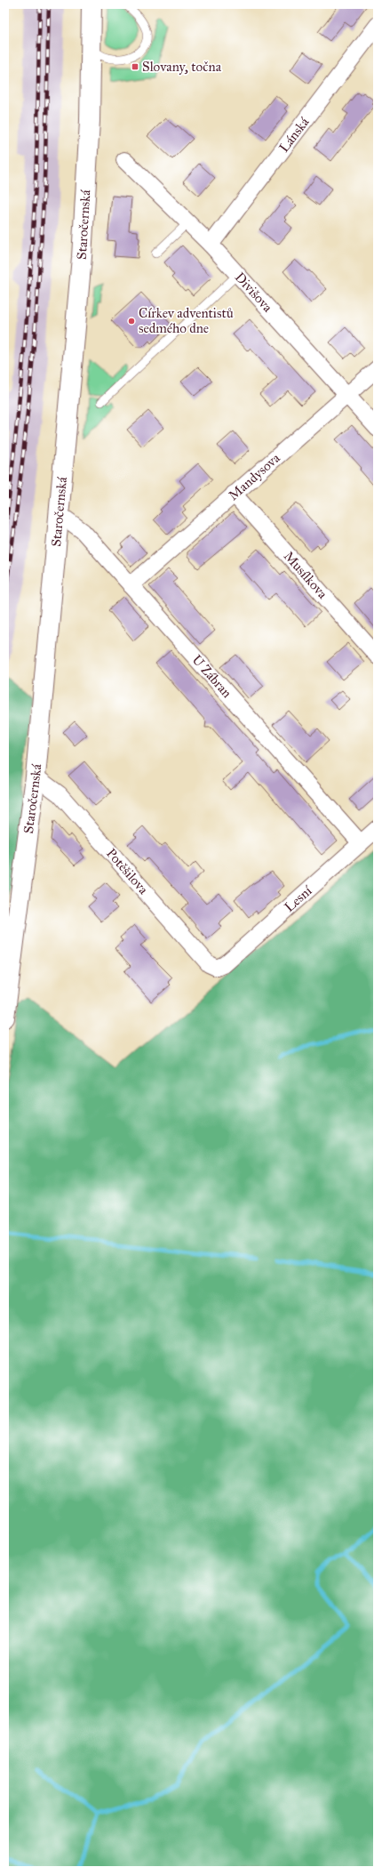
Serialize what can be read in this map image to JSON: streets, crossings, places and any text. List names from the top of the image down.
{
  "streets": {
    "main road": ["Staročernská"],
    "street": [
      "Lánská",
      "Divišova",
      "Mandysova",
      "Musílkova",
      "U Zábran",
      "Potěšilova",
      "Lesní"
    ]
  },
  "crossings": [
    ["Lánská", "Divišova"],
    ["Staročernská", "U Zábran"],
    ["Staročernská", "Potěšilova"],
    ["Divišova", "Mandysova"],
    ["Mandysova", "Musílkova"],
    ["Mandysova", "U Zábran"],
    ["U Zábran", "Lesní"],
    ["Potěšilova", "Lesní"]
  ],
  "places": {
    "transit": ["Slovany, točna"],
    "other": ["Církev adventistů sedmého dne"]
  }
}
